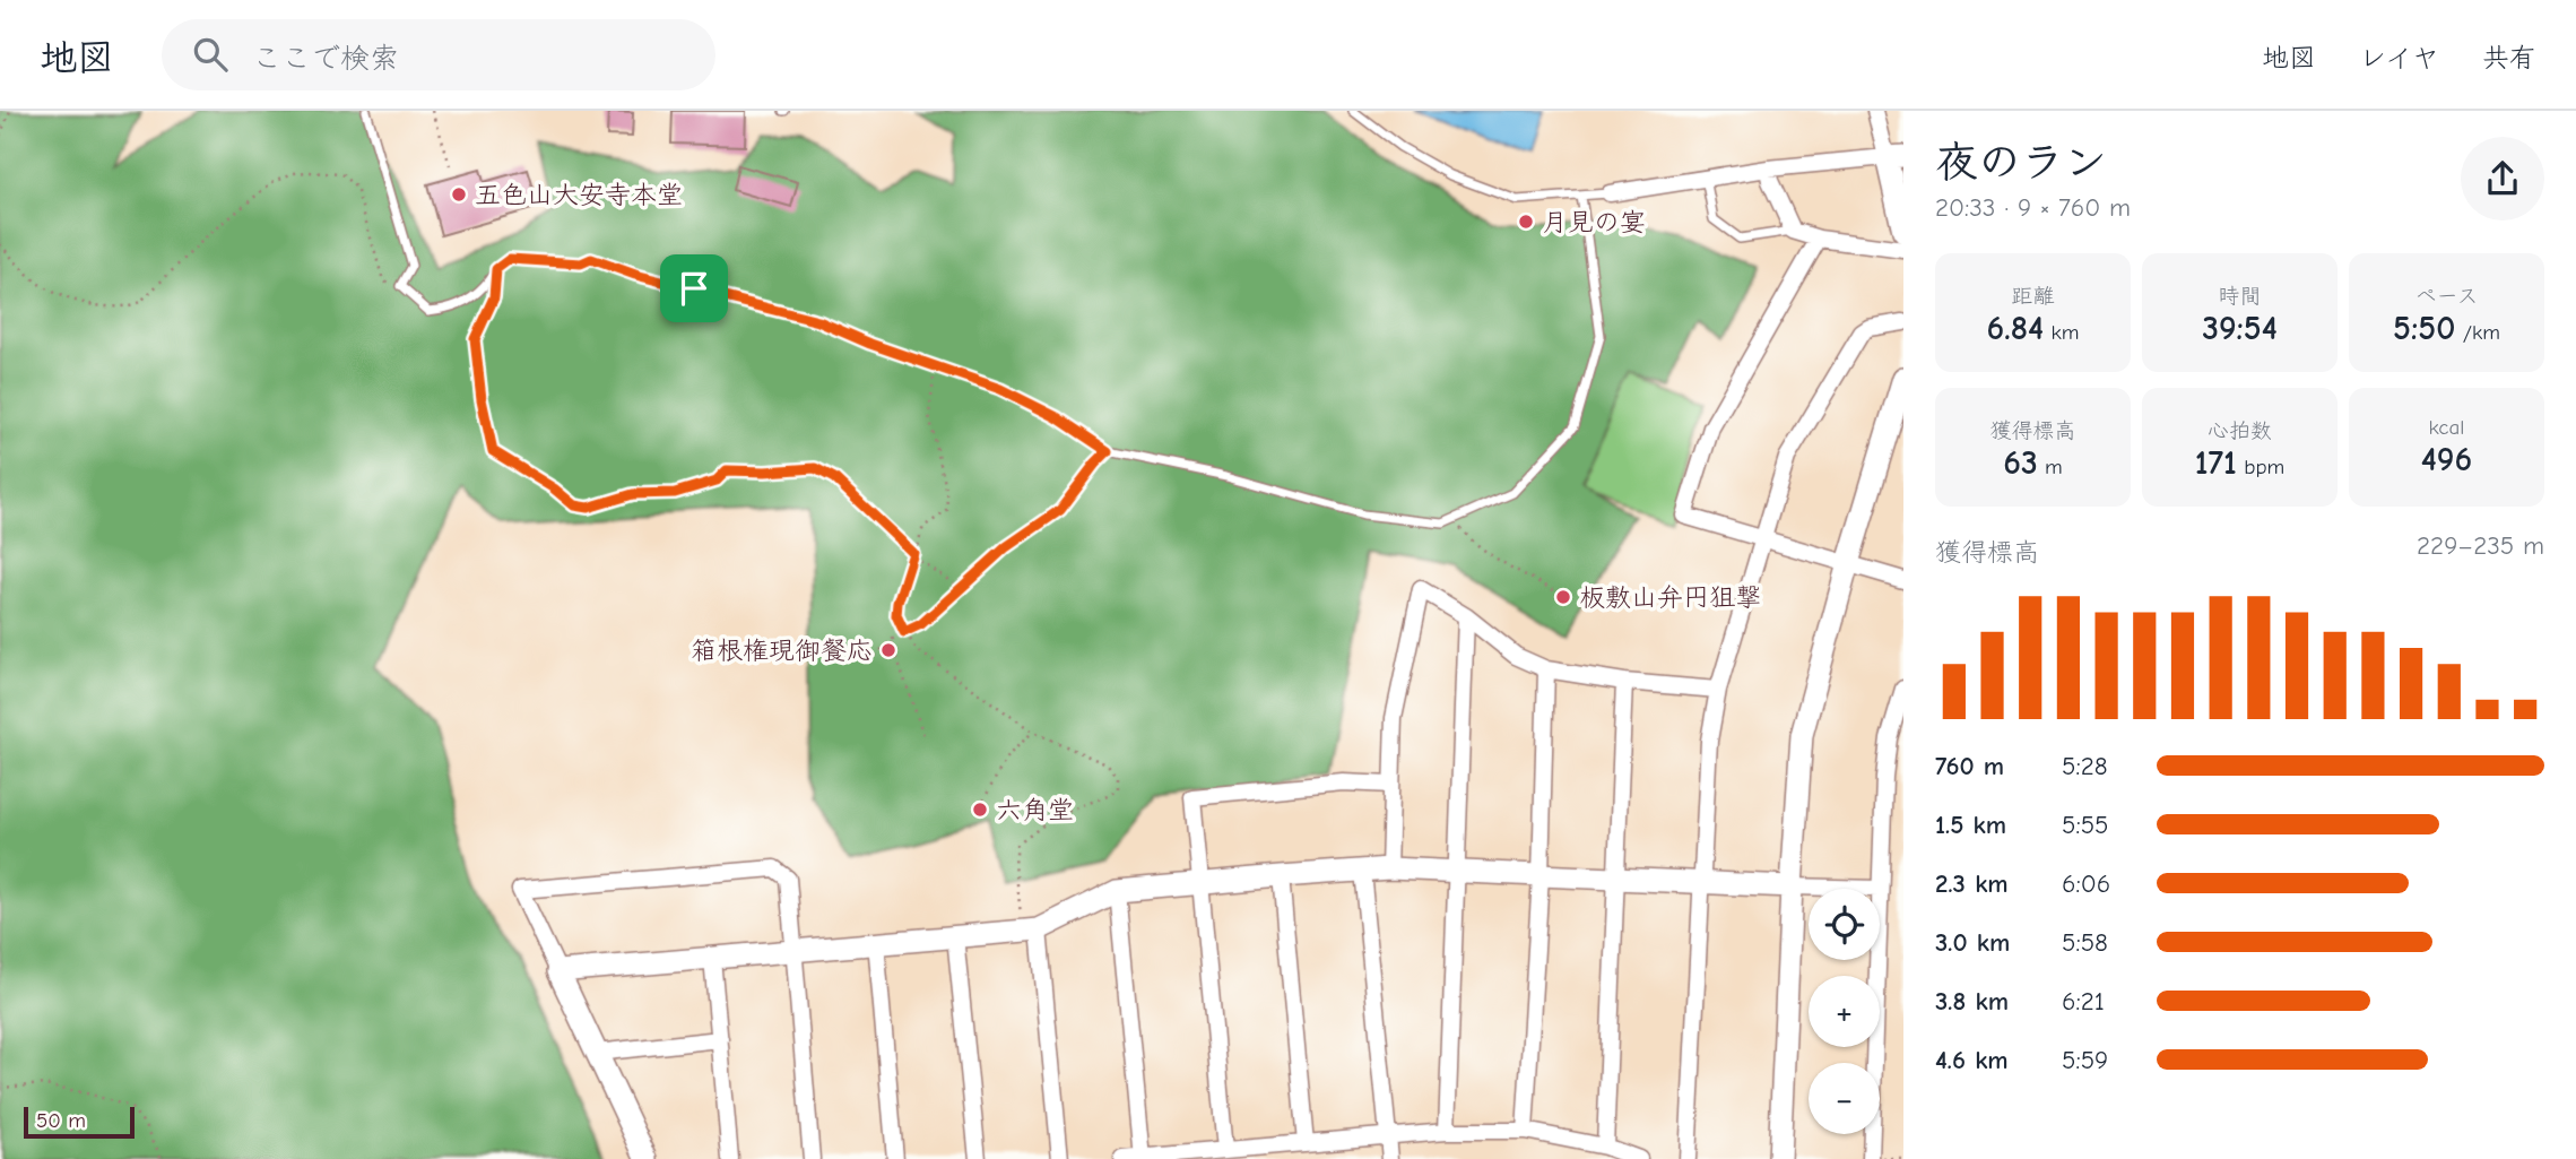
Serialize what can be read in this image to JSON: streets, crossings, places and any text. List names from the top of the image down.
{
  "places": [
    "五色山大安寺本堂",
    "月見の宴",
    "板敷山弁円狙撃",
    "箱根権現御餐応",
    "六角堂"
  ],
  "scale_bar": "50 m",
  "page": {
    "header": "地図",
    "search": "ここで検索",
    "nav": ["地図", "レイヤ", "共有"],
    "heading": ["夜のラン", "20:33 · 9 × 760 m"],
    "stats": [
      ["距離", "6.84 km"],
      ["時間", "39:54"],
      ["ペース", "5:50 /km"],
      ["獲得標高", "63 m"],
      ["心拍数", "171 bpm"],
      ["kcal", "496"]
    ],
    "chart": ["獲得標高", "229–235 m"],
    "list": [
      {
        "name": "760 m",
        "note": "5:28"
      },
      {
        "name": "1.5 km",
        "note": "5:55"
      },
      {
        "name": "2.3 km",
        "note": "6:06"
      },
      {
        "name": "3.0 km",
        "note": "5:58"
      },
      {
        "name": "3.8 km",
        "note": "6:21"
      },
      {
        "name": "4.6 km",
        "note": "5:59"
      }
    ],
    "map_buttons": ["+", "−"],
    "scale": "50 m"
  }
}
